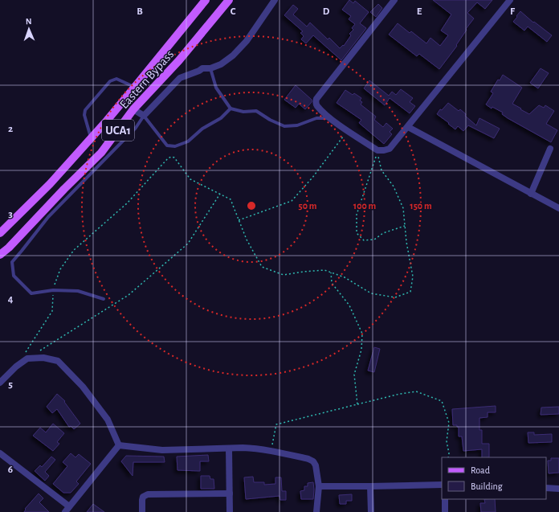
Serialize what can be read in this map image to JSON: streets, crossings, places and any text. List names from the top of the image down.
{
  "streets": {
    "main road": ["Eastern Bypass", "UCA1"]
  },
  "legend": ["Road", "Building"],
  "north": "top",
  "grid": {
    "columns": [
      "B",
      "C",
      "D",
      "E",
      "F"
    ],
    "rows": [
      "2",
      "3",
      "4",
      "5",
      "6"
    ]
  },
  "rings": ["50 m", "100 m", "150 m"]
}
